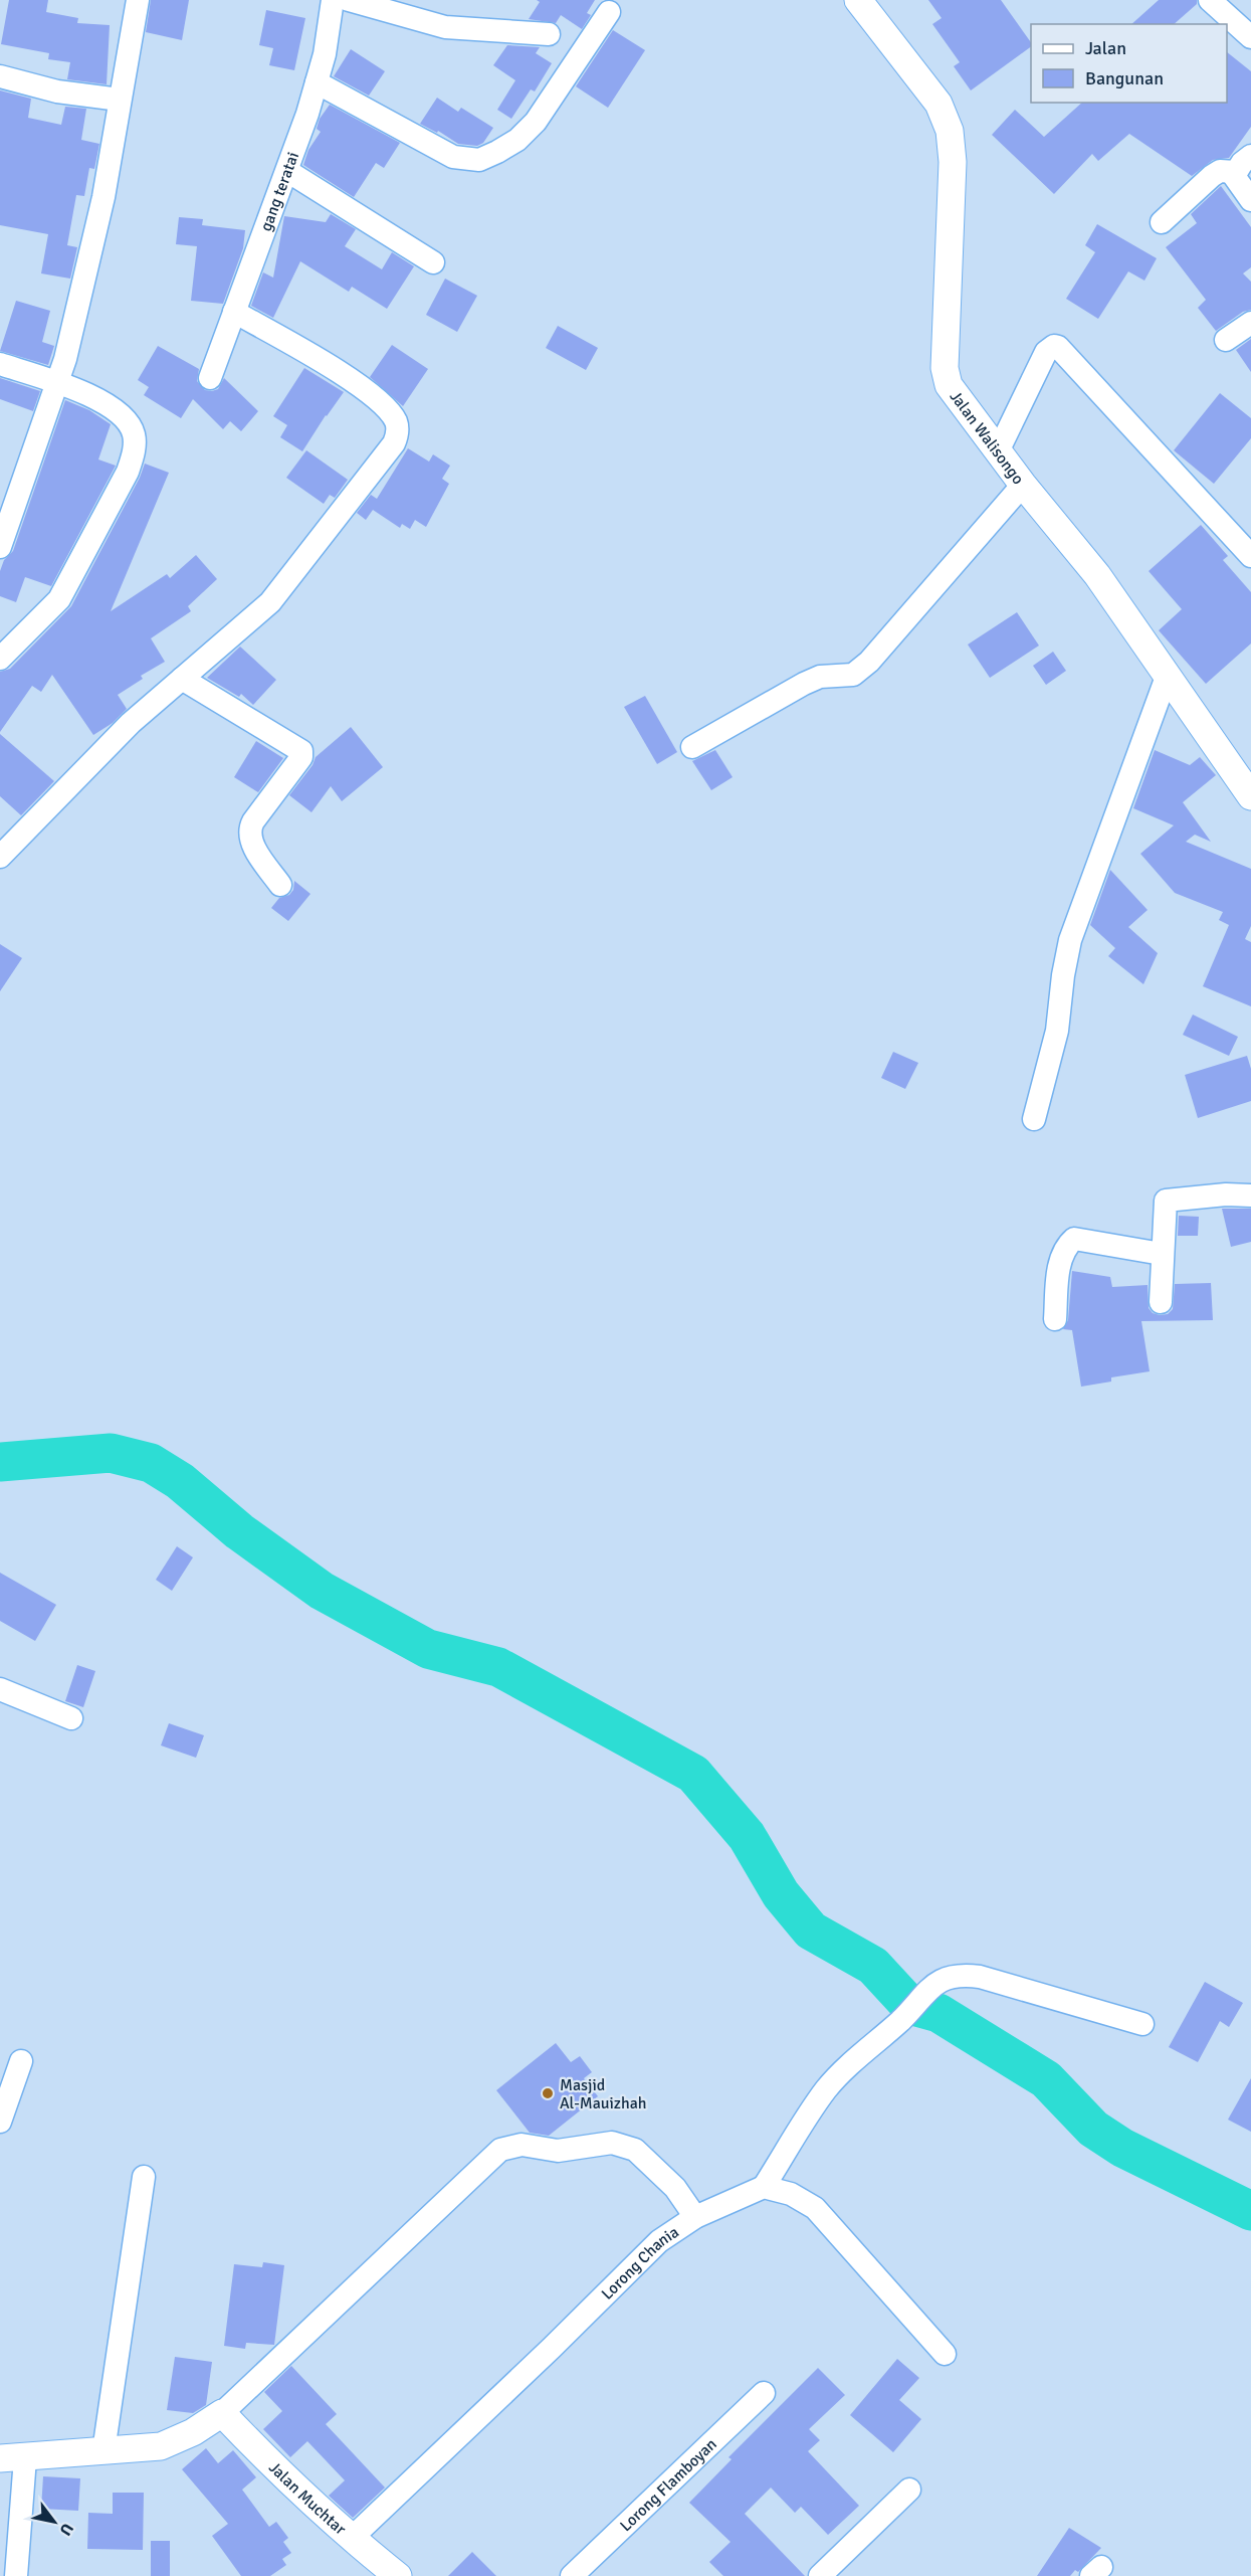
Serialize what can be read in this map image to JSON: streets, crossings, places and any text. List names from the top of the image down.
{
  "streets": {
    "street": [
      "gang teratai",
      "Jalan Walisongo",
      "Lorong Chania",
      "Lorong Flamboyan",
      "Jalan Muchtar"
    ]
  },
  "crossings": [
    ["Lorong Chania", "Jalan Muchtar"]
  ],
  "places": ["Masjid Al-Mauizhah"],
  "legend": ["Jalan", "Bangunan"],
  "north": "bottom right"
}
